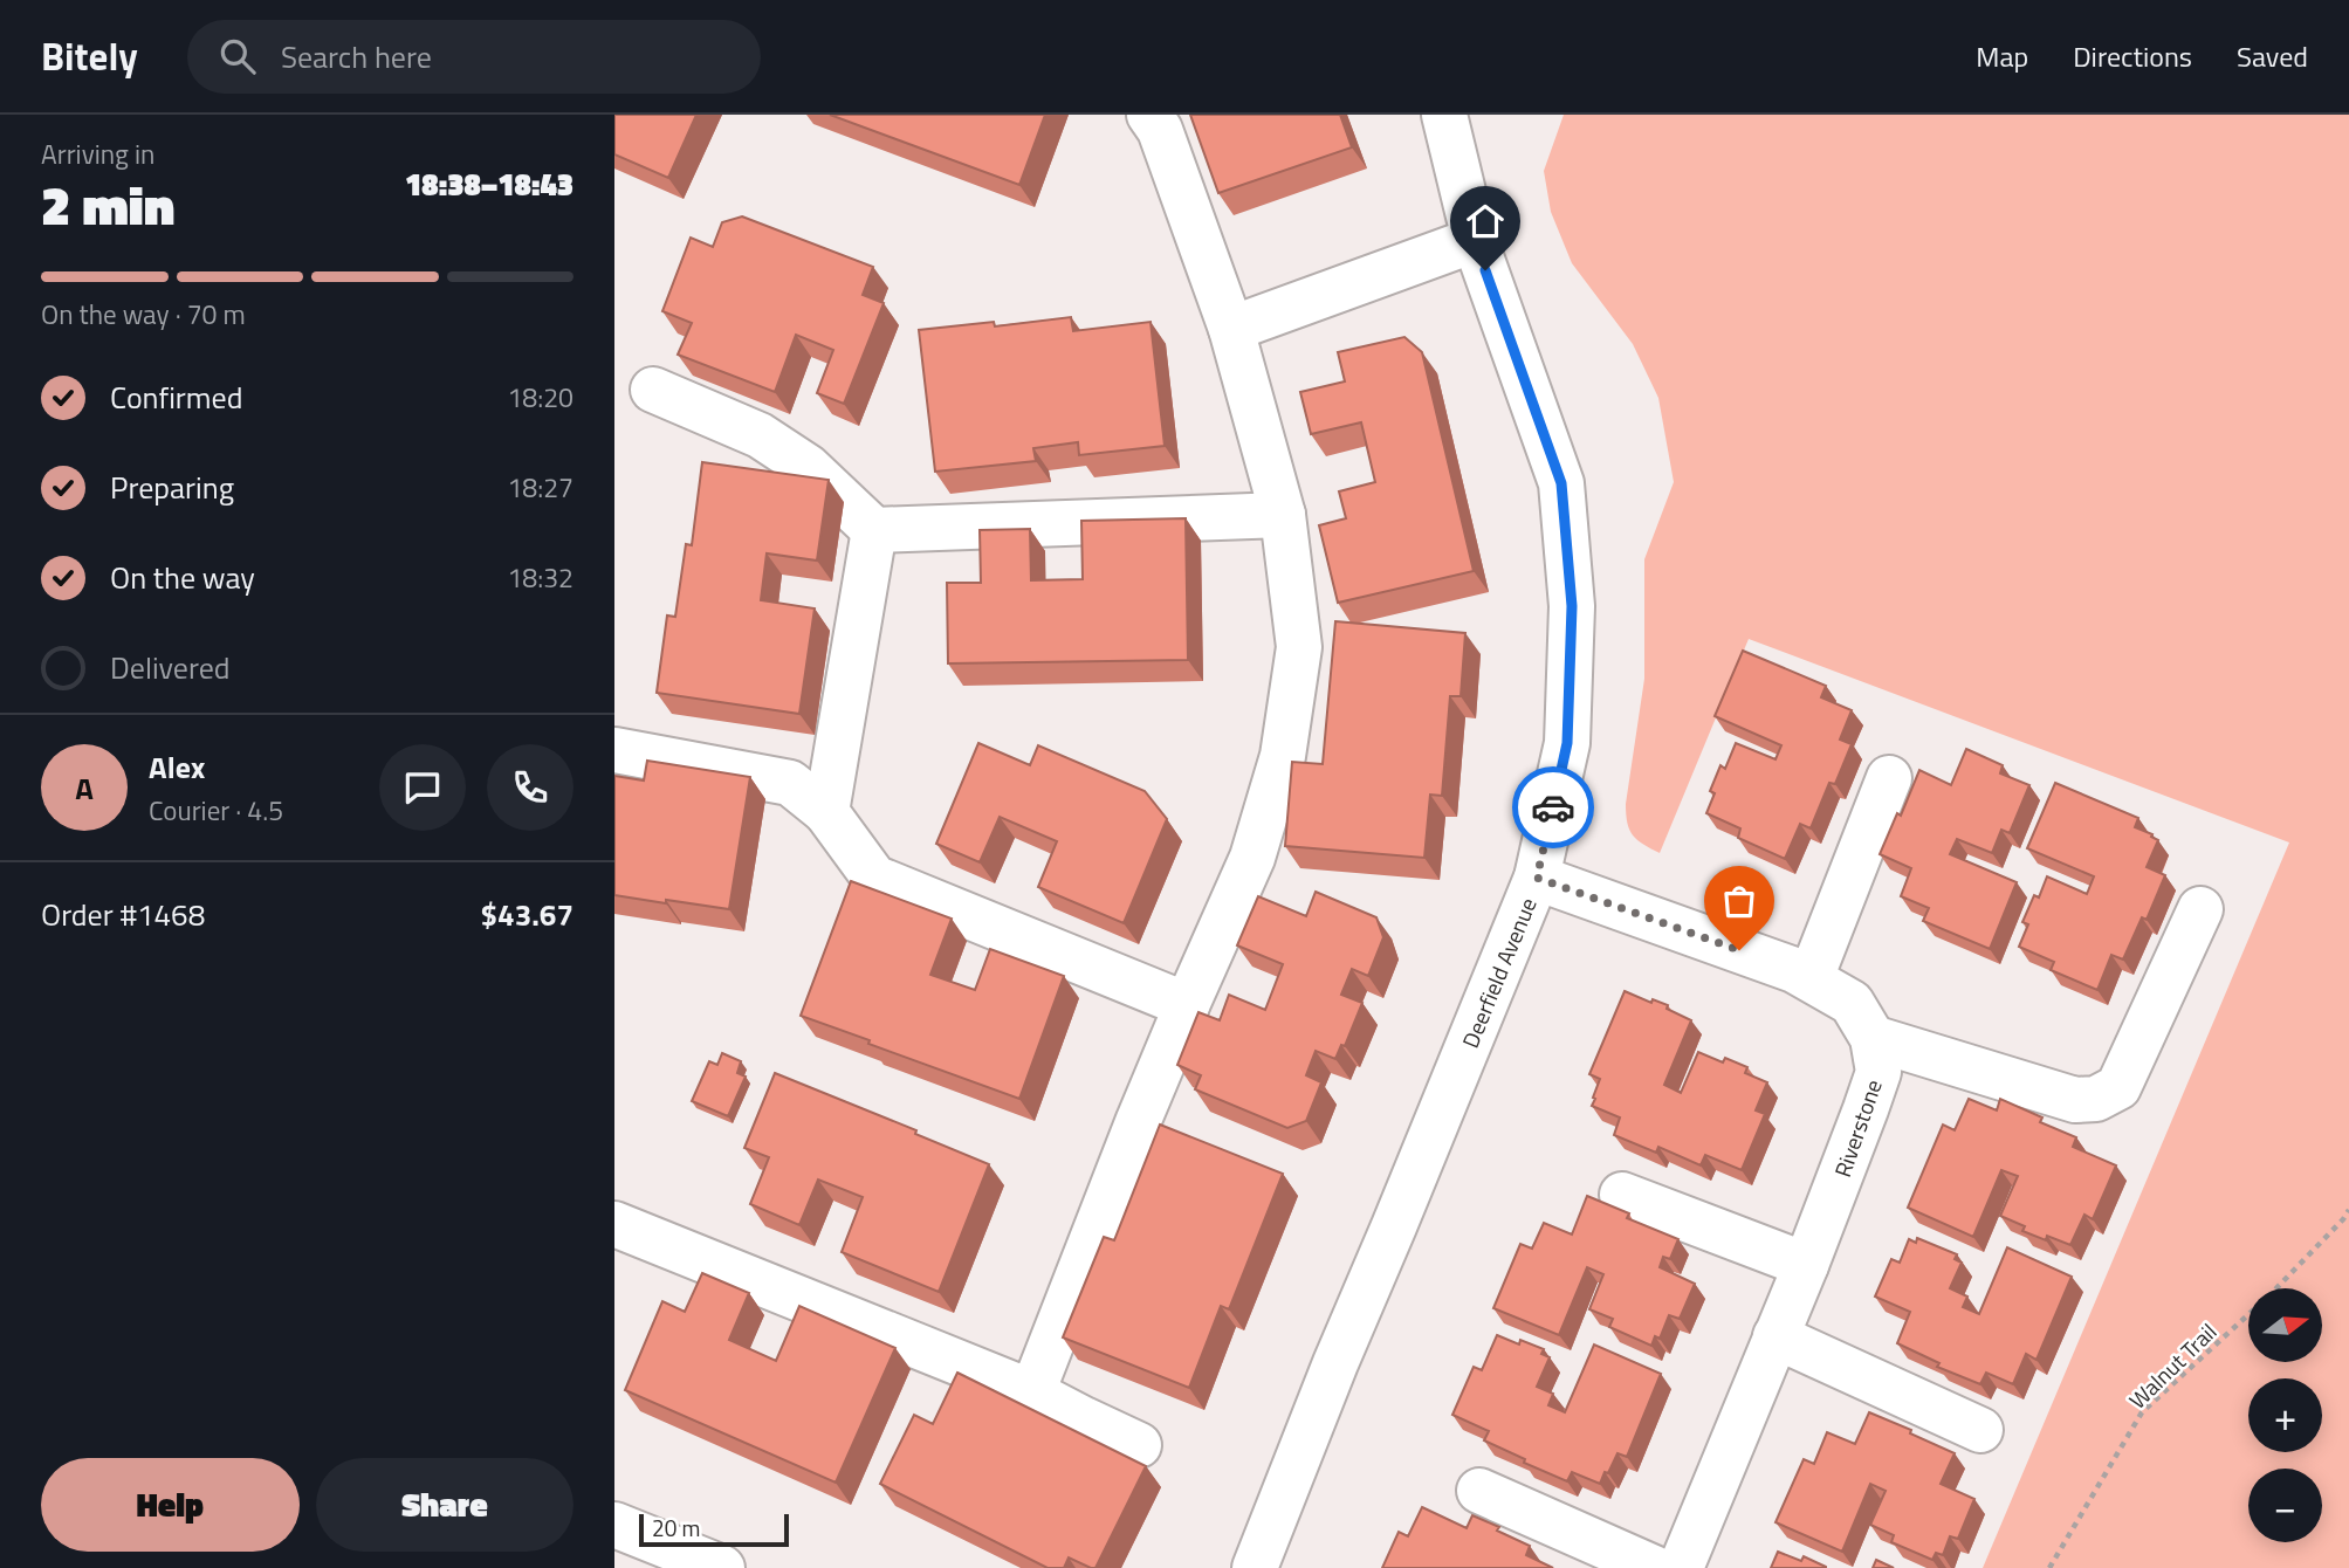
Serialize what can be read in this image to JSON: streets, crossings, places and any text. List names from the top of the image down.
{
  "streets": {
    "street": ["Deerfield Avenue", "Riverstone"],
    "path": ["Walnut Trail"]
  },
  "crossings": [
    ["Deerfield Avenue", "Riverstone"]
  ],
  "scale_bar": "20 m",
  "north": "right",
  "page": {
    "header": "Bitely",
    "search": "Search here",
    "nav": ["Map", "Directions", "Saved"],
    "heading": ["2 min", "Arriving in", "18:38–18:43"],
    "panel": [
      "Alex",
      "Courier · 4.5",
      "Order #1468",
      "$43.67"
    ],
    "bar": "On the way · 70 m",
    "list": [
      ["Confirmed", "18:20"],
      ["Preparing", "18:27"],
      ["On the way", "18:32"],
      "Delivered"
    ],
    "round": "A",
    "map_buttons": ["+", "−"],
    "buttons": ["Help", "Share"],
    "scale": "20 m"
  }
}
